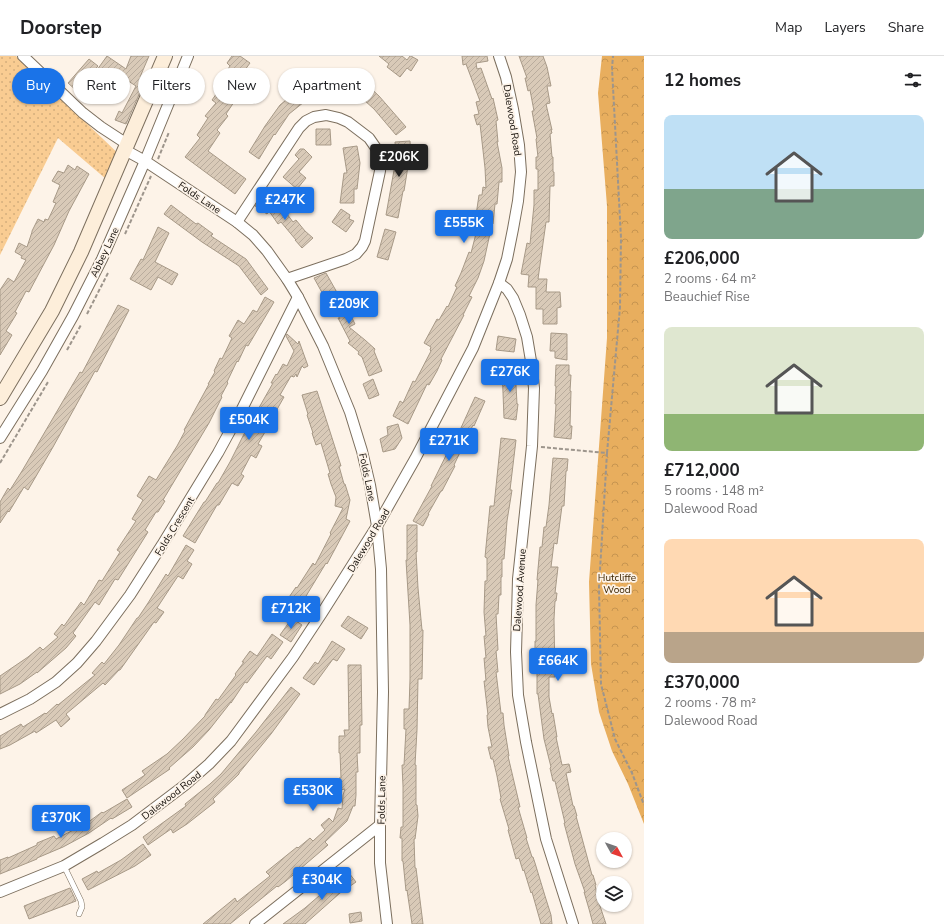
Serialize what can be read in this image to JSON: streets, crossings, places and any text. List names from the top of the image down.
{
  "streets": {
    "main road": ["Abbey Lane"],
    "street": [
      "Dalewood Road",
      "Folds Lane",
      "Folds Crescent",
      "Dalewood Avenue"
    ]
  },
  "crossings": [
    ["Dalewood Road", "Folds Lane"],
    ["Dalewood Road", "Dalewood Avenue"],
    ["Folds Lane", "Abbey Lane"],
    ["Folds Lane", "Folds Crescent"]
  ],
  "parks": ["Hutcliffe Wood"],
  "north": "bottom right",
  "page": {
    "header": "Doorstep",
    "nav": ["Map", "Layers", "Share"],
    "heading": "12 homes",
    "chip": [
      "Buy",
      "Rent",
      "Filters",
      "New",
      "Apartment"
    ],
    "list": [
      {
        "name": "£206,000",
        "note": "2 rooms · 64 m² · Beauchief Rise"
      },
      {
        "name": "£712,000",
        "note": "5 rooms · 148 m² · Dalewood Road"
      },
      {
        "name": "£370,000",
        "note": "2 rooms · 78 m² · Dalewood Road"
      }
    ],
    "price": [
      "£206K",
      "£247K",
      "£555K",
      "£209K",
      "£276K",
      "£504K",
      "£271K",
      "£712K",
      "£664K",
      "£530K",
      "£370K",
      "£304K"
    ]
  }
}
